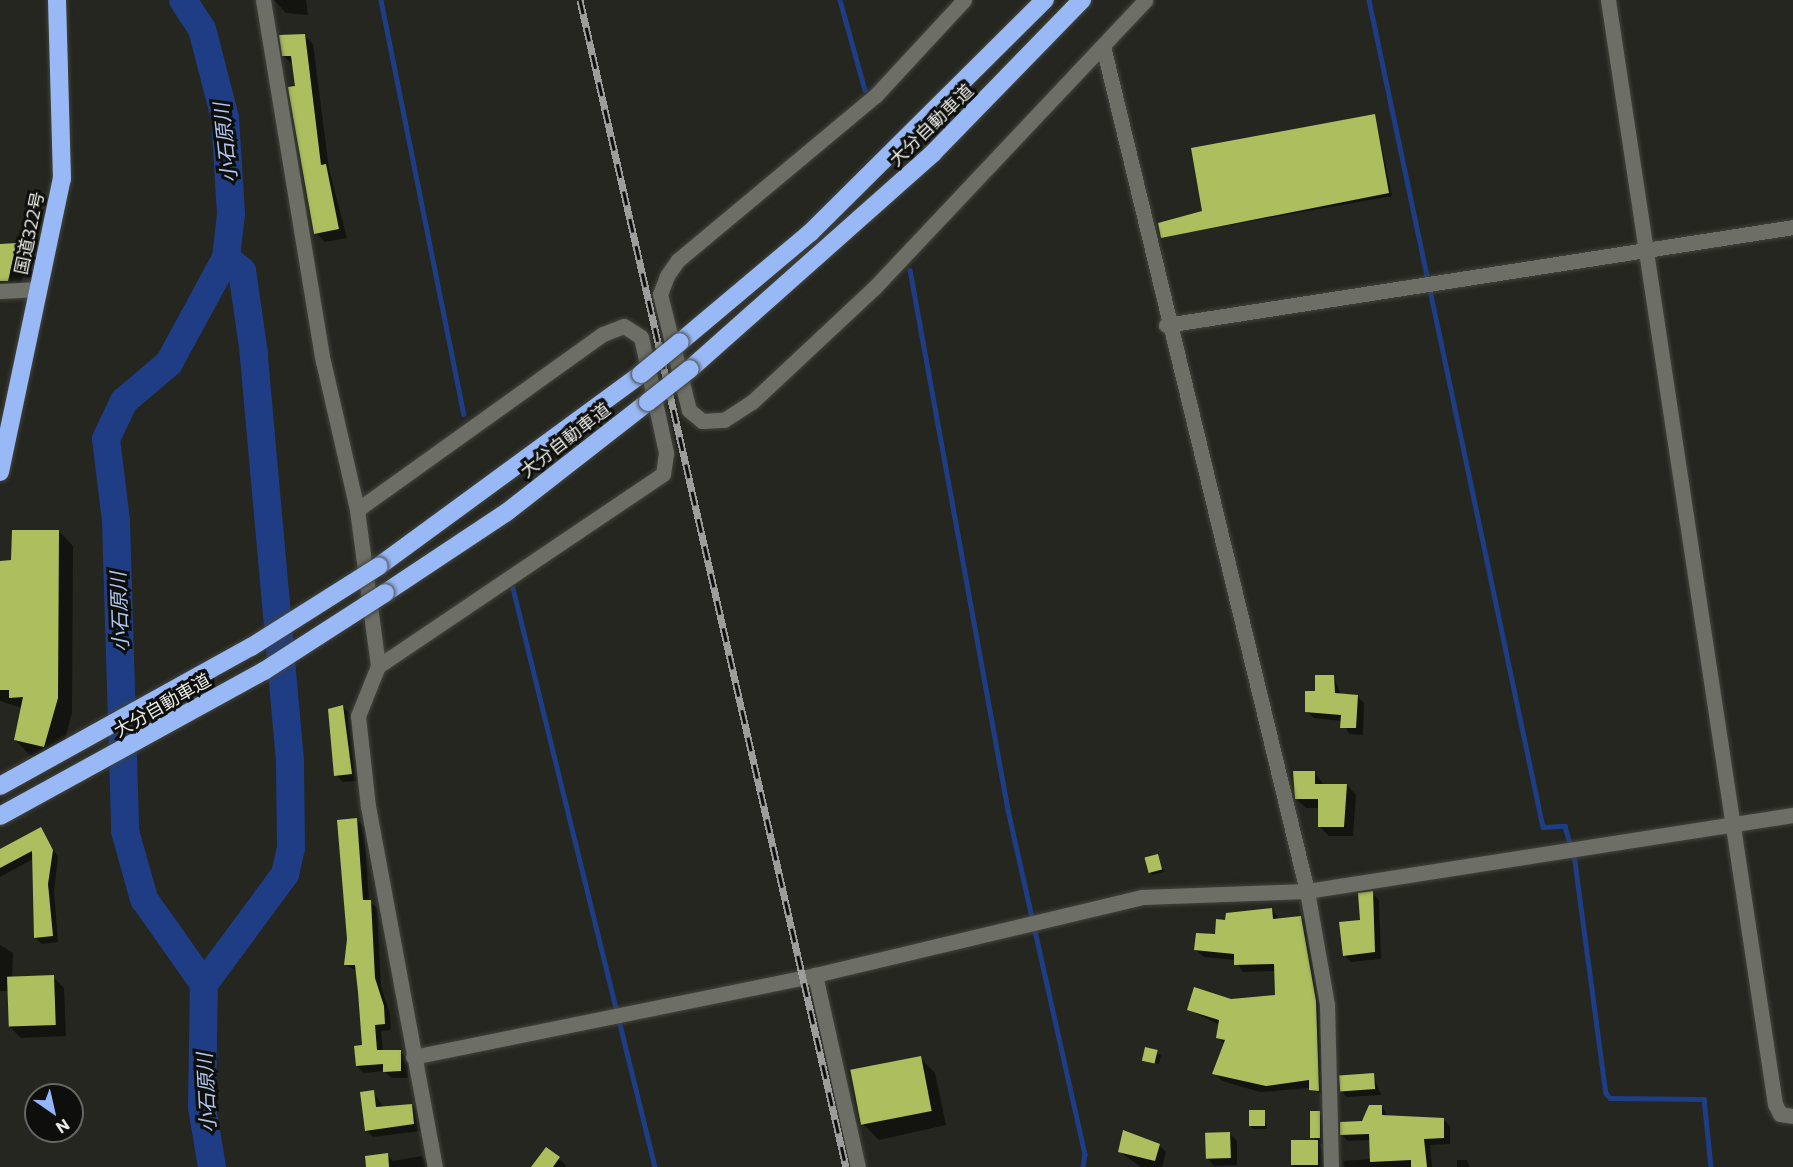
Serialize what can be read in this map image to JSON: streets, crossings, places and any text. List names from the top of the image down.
{
  "streets": {
    "highway": ["大分自動車道", "国道322号"]
  },
  "water": ["小石原川"],
  "north": "bottom right"
}
